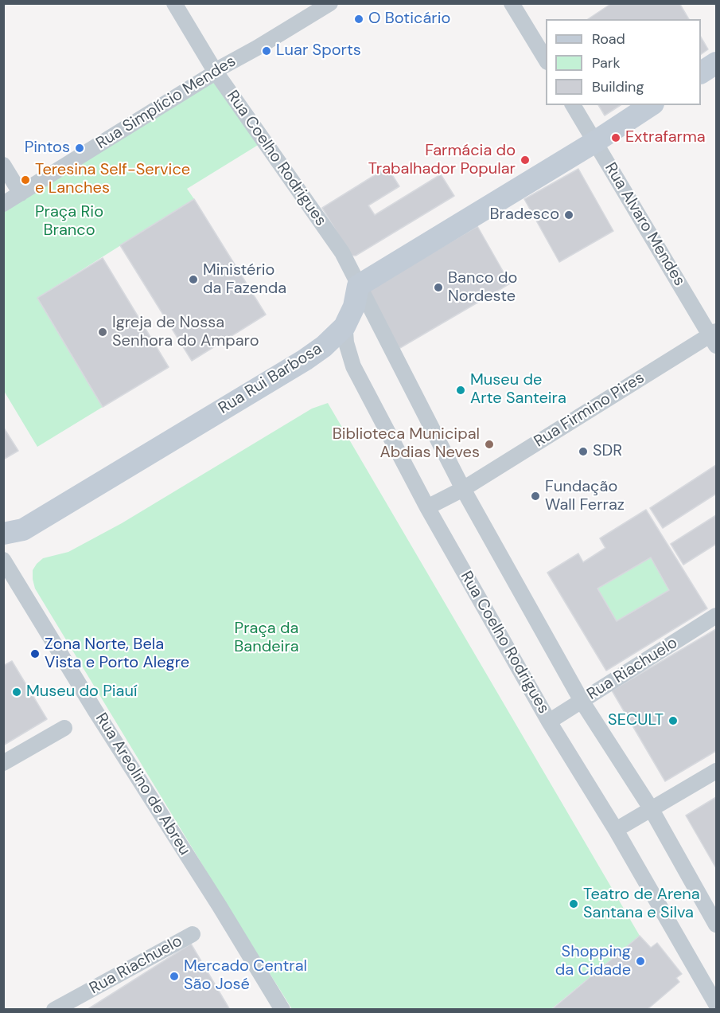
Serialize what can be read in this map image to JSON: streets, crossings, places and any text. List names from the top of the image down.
{
  "streets": {
    "street": [
      "Rua Simplício Mendes",
      "Rua Coelho Rodrigues",
      "Rua Alvaro Mendes",
      "Rua Rui Barbosa",
      "Rua Firmino Pires",
      "Rua Riachuelo",
      "Rua Areolino de Abreu"
    ]
  },
  "crossings": [
    ["Rua Simplício Mendes", "Rua Coelho Rodrigues"],
    ["Rua Coelho Rodrigues", "Rua Rui Barbosa"],
    ["Rua Coelho Rodrigues", "Rua Firmino Pires"],
    ["Rua Coelho Rodrigues", "Rua Riachuelo"],
    ["Rua Alvaro Mendes", "Rua Firmino Pires"]
  ],
  "parks": ["Praça Rio Branco", "Praça da Bandeira"],
  "places": [
    "O Boticário",
    "Luar Sports",
    "Extrafarma",
    "Pintos",
    "Farmácia do Trabalhador Popular",
    "Teresina Self-Service e Lanches",
    "Bradesco",
    "Ministério da Fazenda",
    "Banco do Nordeste",
    "Igreja de Nossa Senhora do Amparo",
    "Museu de Arte Santeira",
    "Biblioteca Municipal Abdias Neves",
    "SDR",
    "Fundação Wall Ferraz",
    "Zona Norte, Bela Vista e Porto Alegre",
    "Museu do Piauí",
    "SECULT",
    "Teatro de Arena Santana e Silva",
    "Shopping da Cidade",
    "Mercado Central São José"
  ],
  "legend": ["Road", "Park", "Building"]
}
